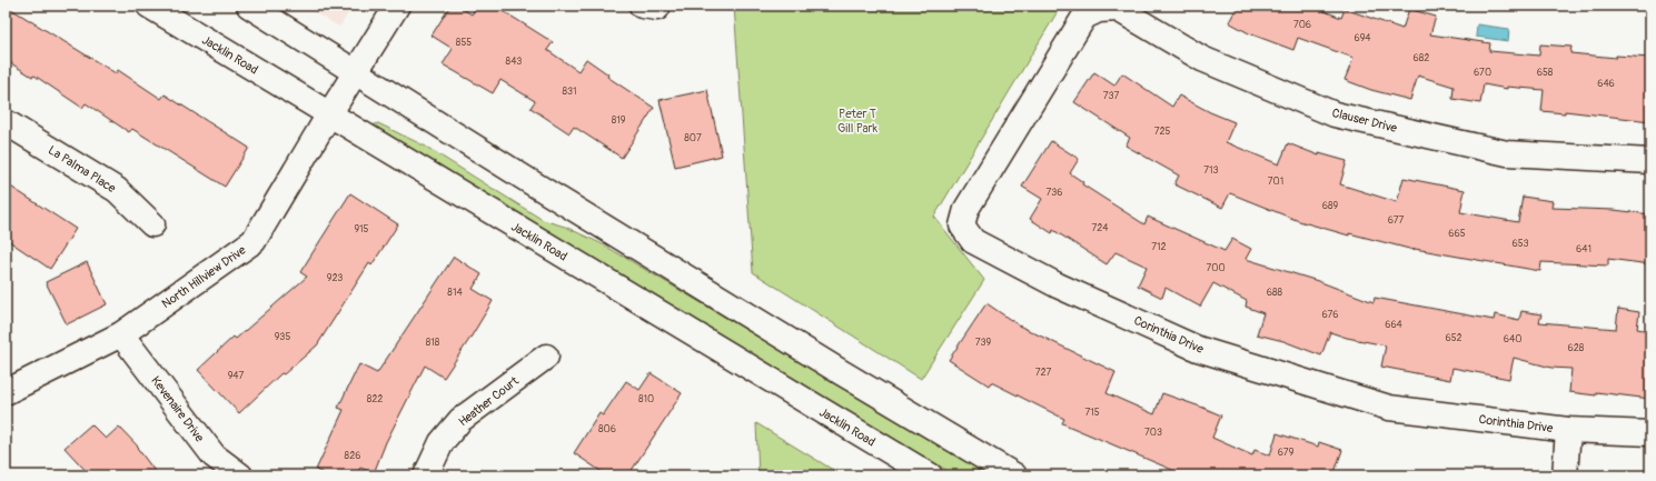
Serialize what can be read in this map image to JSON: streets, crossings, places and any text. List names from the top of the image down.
{
  "streets": {
    "street": [
      "Jacklin Road",
      "Clauser Drive",
      "La Palma Place",
      "North Hillview Drive",
      "Corinthia Drive",
      "Heather Court",
      "Kevenaire Drive"
    ]
  },
  "crossings": [
    ["Jacklin Road", "North Hillview Drive"],
    ["Clauser Drive", "Corinthia Drive"],
    ["North Hillview Drive", "Kevenaire Drive"]
  ],
  "parks": ["Peter T Gill Park"],
  "house_numbers": [
    "706",
    "694",
    "855",
    "682",
    "843",
    "670",
    "658",
    "646",
    "831",
    "737",
    "819",
    "725",
    "807",
    "713",
    "701",
    "736",
    "689",
    "677",
    "724",
    "915",
    "665",
    "653",
    "712",
    "641",
    "700",
    "923",
    "814",
    "688",
    "676",
    "664",
    "935",
    "652",
    "640",
    "818",
    "739",
    "628",
    "727",
    "947",
    "822",
    "810",
    "715",
    "806",
    "703",
    "679",
    "826"
  ]
}
